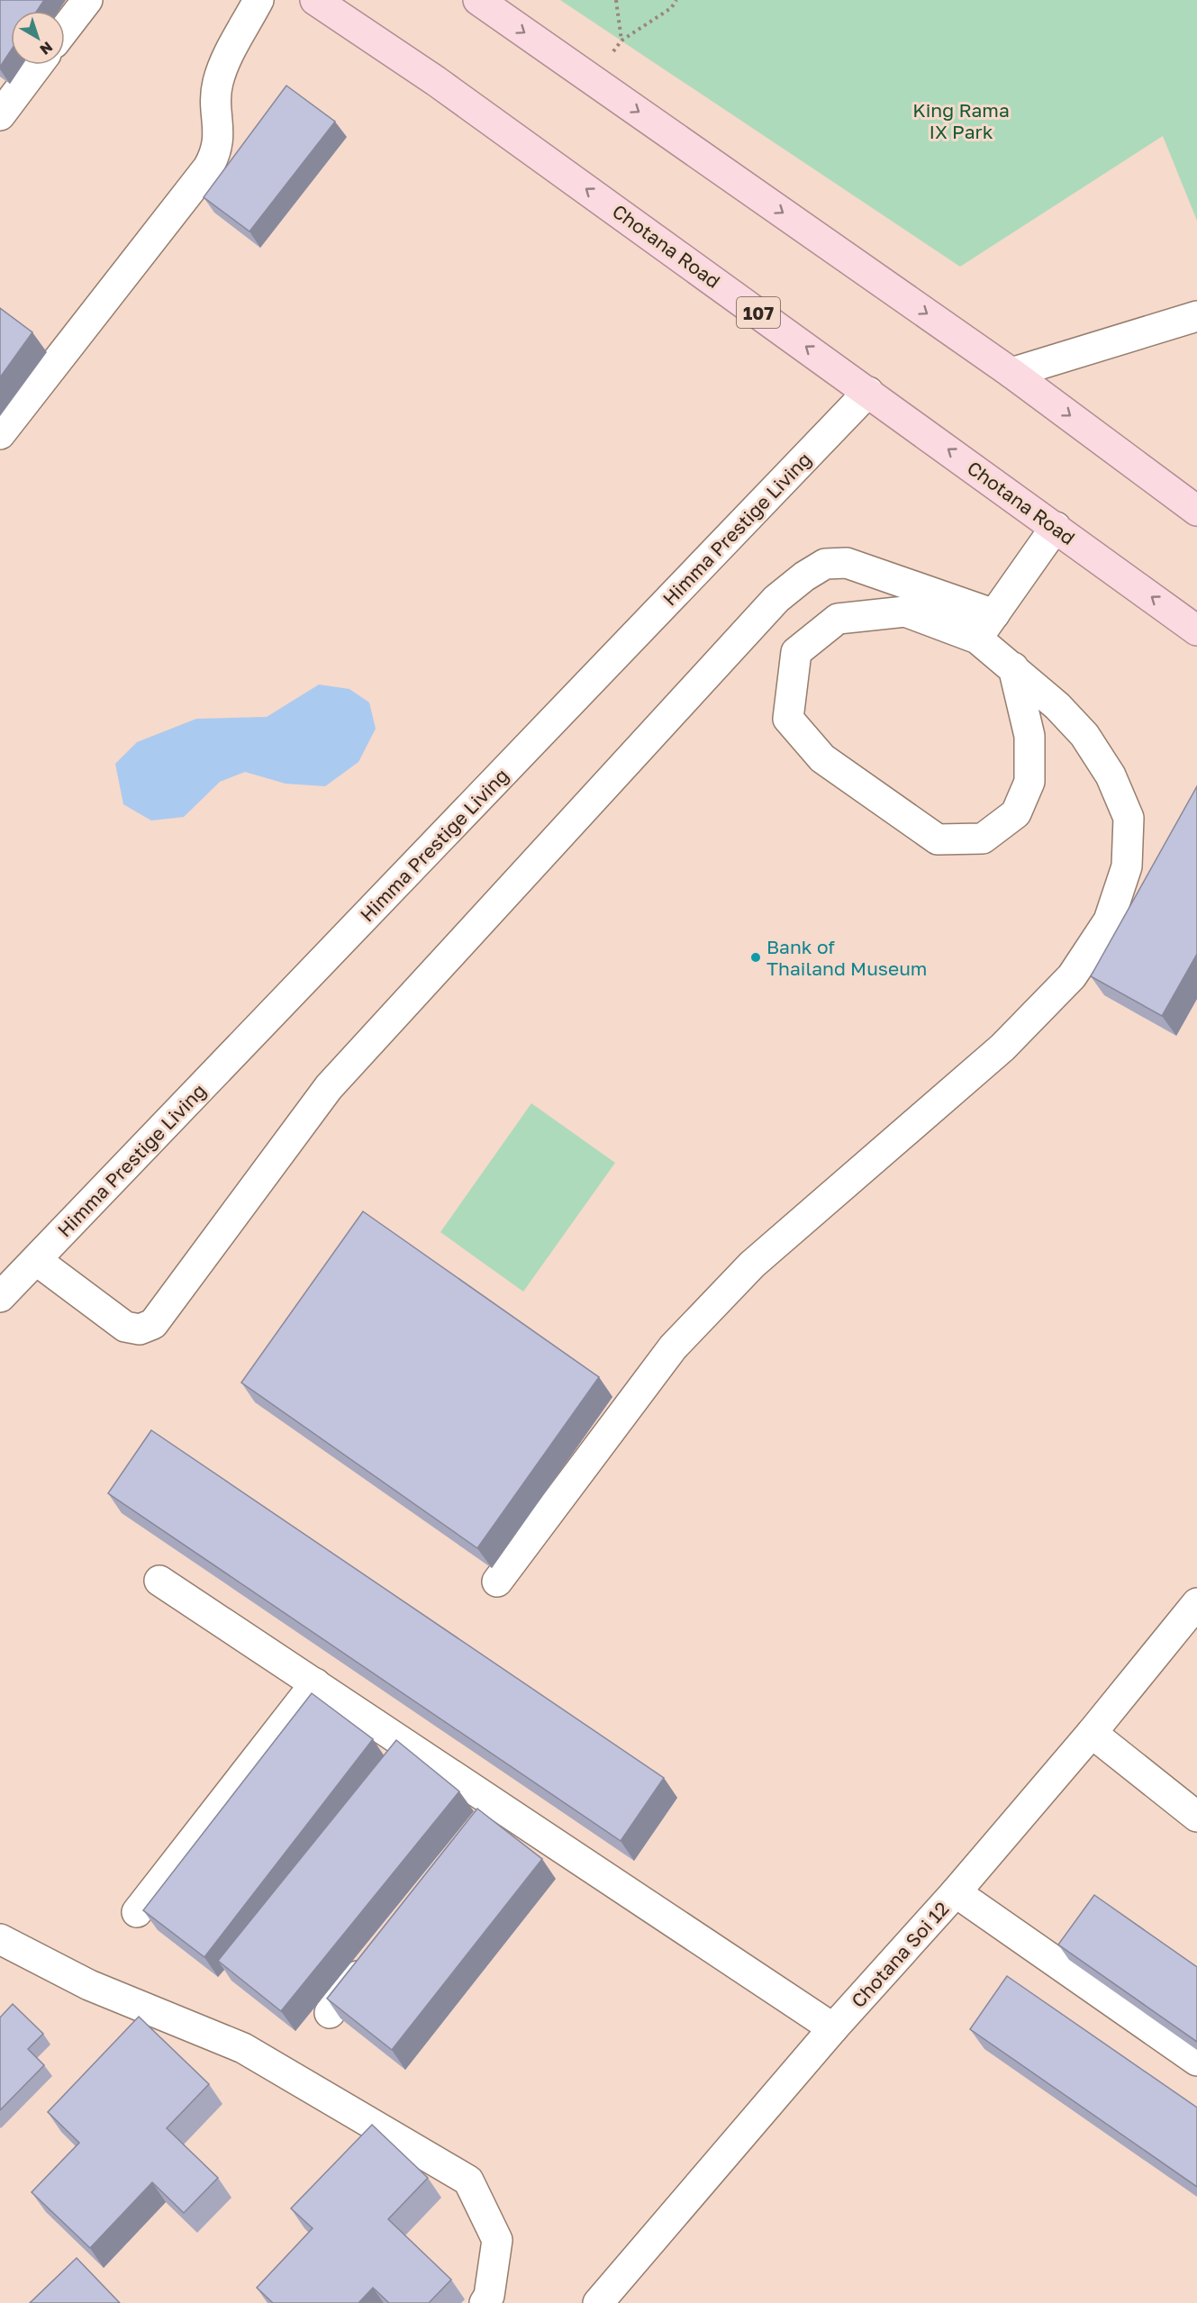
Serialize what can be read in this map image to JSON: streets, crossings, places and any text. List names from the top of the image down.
{
  "streets": {
    "main road": ["Chotana Road", "107"],
    "street": ["Himma Prestige Living", "Chotana Soi 12"]
  },
  "crossings": [
    ["Chotana Road", "Himma Prestige Living"]
  ],
  "parks": ["King Rama IX Park"],
  "places": ["Bank of Thailand Museum"],
  "north": "bottom right"
}
